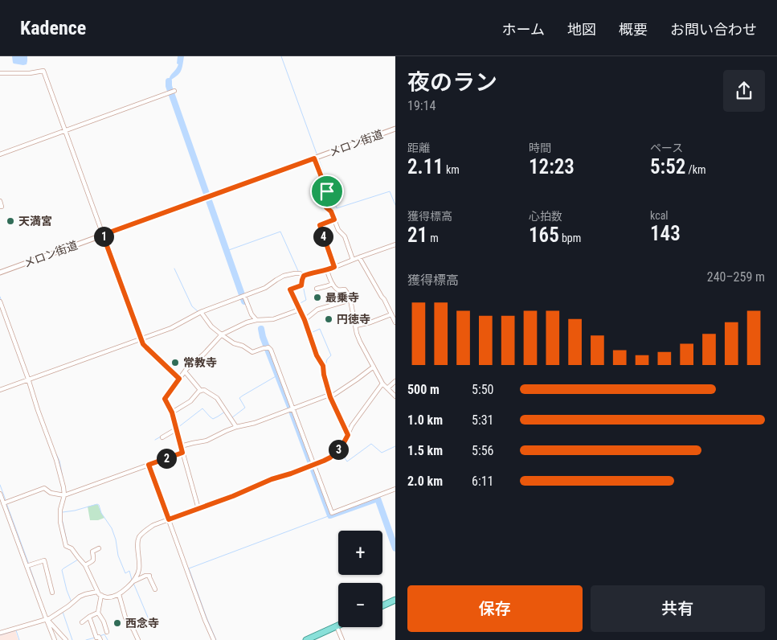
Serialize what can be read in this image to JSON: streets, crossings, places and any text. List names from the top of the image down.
{
  "streets": {
    "street": ["メロン街道"]
  },
  "places": [
    "天満宮",
    "最乗寺",
    "円徳寺",
    "常教寺",
    "西念寺"
  ],
  "page": {
    "header": "Kadence",
    "nav": [
      "ホーム",
      "地図",
      "概要",
      "お問い合わせ"
    ],
    "heading": ["夜のラン", "19:14"],
    "stats": [
      ["距離", "2.11 km"],
      ["時間", "12:23"],
      ["ペース", "5:52 /km"],
      ["獲得標高", "21 m"],
      ["心拍数", "165 bpm"],
      ["kcal", "143"]
    ],
    "pins": [
      "1",
      "4",
      "3",
      "2"
    ],
    "chart": ["獲得標高", "240–259 m"],
    "list": [
      {
        "name": "500 m",
        "note": "5:50"
      },
      {
        "name": "1.0 km",
        "note": "5:31"
      },
      {
        "name": "1.5 km",
        "note": "5:56"
      },
      {
        "name": "2.0 km",
        "note": "6:11"
      }
    ],
    "map_buttons": ["+", "−"],
    "buttons": ["保存", "共有"]
  }
}
